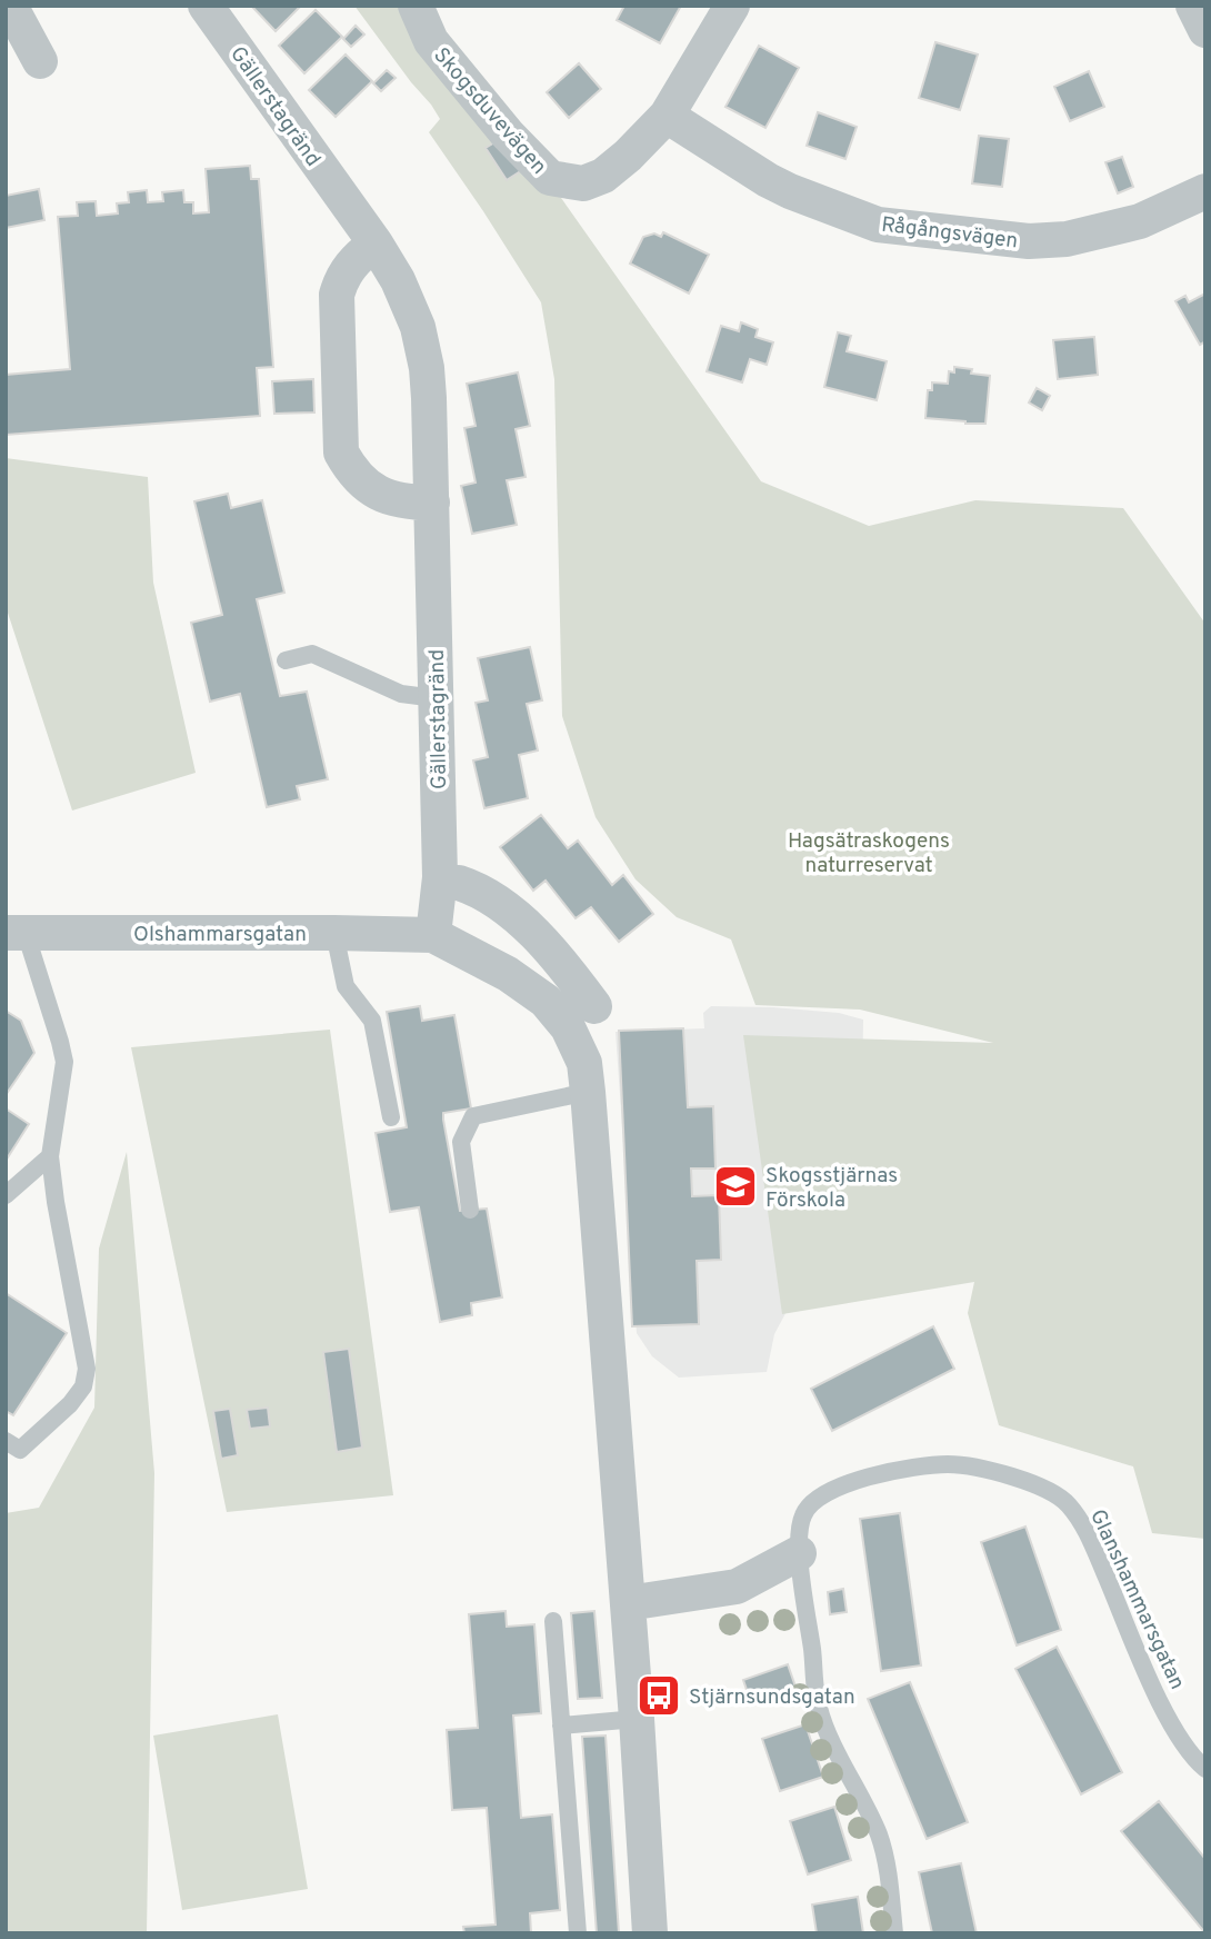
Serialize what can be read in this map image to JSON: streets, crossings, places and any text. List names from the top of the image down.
{
  "streets": {
    "street": [
      "Gällerstagränd",
      "Skogsduvevägen",
      "Rågångsvägen",
      "Olshammarsgatan"
    ],
    "lane": ["Glanshammarsgatan"]
  },
  "crossings": [
    ["Gällerstagränd", "Olshammarsgatan"],
    ["Skogsduvevägen", "Rågångsvägen"]
  ],
  "parks": ["Hagsätraskogens naturreservat"],
  "places": {
    "school or university": ["Skogsstjärnas Förskola"],
    "bus stop": ["Stjärnsundsgatan"]
  }
}
